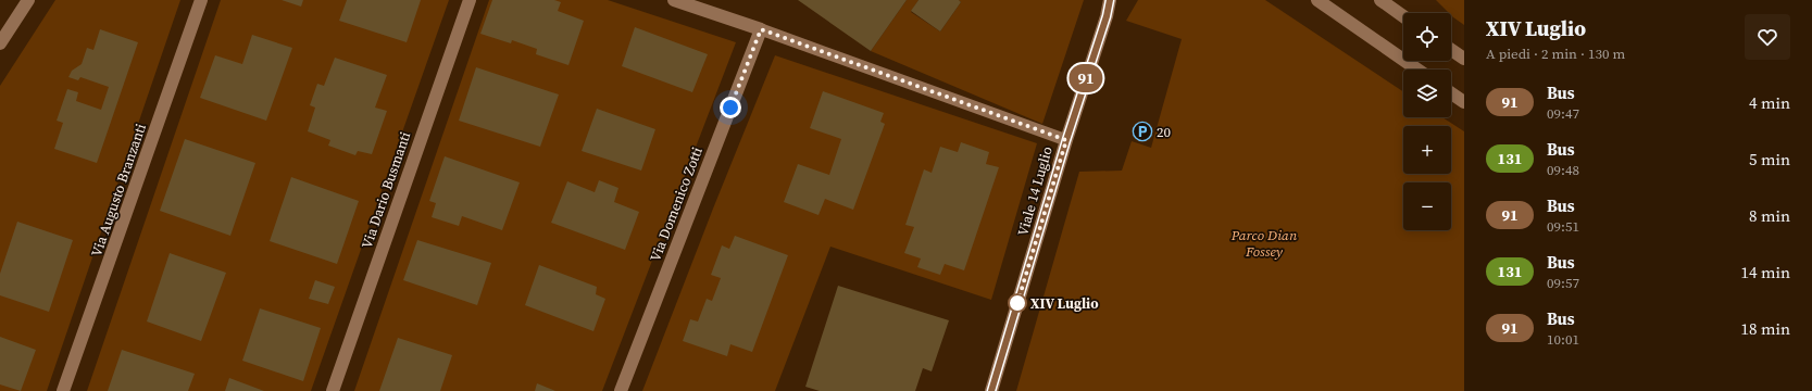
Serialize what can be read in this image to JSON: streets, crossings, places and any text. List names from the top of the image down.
{
  "streets": {
    "street": [
      "Via Augusto Branzanti",
      "Via Dario Busmanti",
      "Viale 14 Luglio",
      "Via Domenico Zotti"
    ]
  },
  "parks": ["Parco Dian Fossey"],
  "places": {
    "parking": ["20"],
    "other": ["XIV Luglio"]
  },
  "lines": ["bus line 91"],
  "page": {
    "on_map": "91",
    "heading": ["XIV Luglio", "A piedi · 2 min · 130 m"],
    "map_buttons": ["+", "−"],
    "list": [
      {
        "mark": "91",
        "name": "Bus",
        "note": "09:47",
        "value": "4 min"
      },
      {
        "mark": "131",
        "name": "Bus",
        "note": "09:48",
        "value": "5 min"
      },
      {
        "mark": "91",
        "name": "Bus",
        "note": "09:51",
        "value": "8 min"
      },
      {
        "mark": "131",
        "name": "Bus",
        "note": "09:57",
        "value": "14 min"
      },
      {
        "mark": "91",
        "name": "Bus",
        "note": "10:01",
        "value": "18 min"
      }
    ]
  }
}
